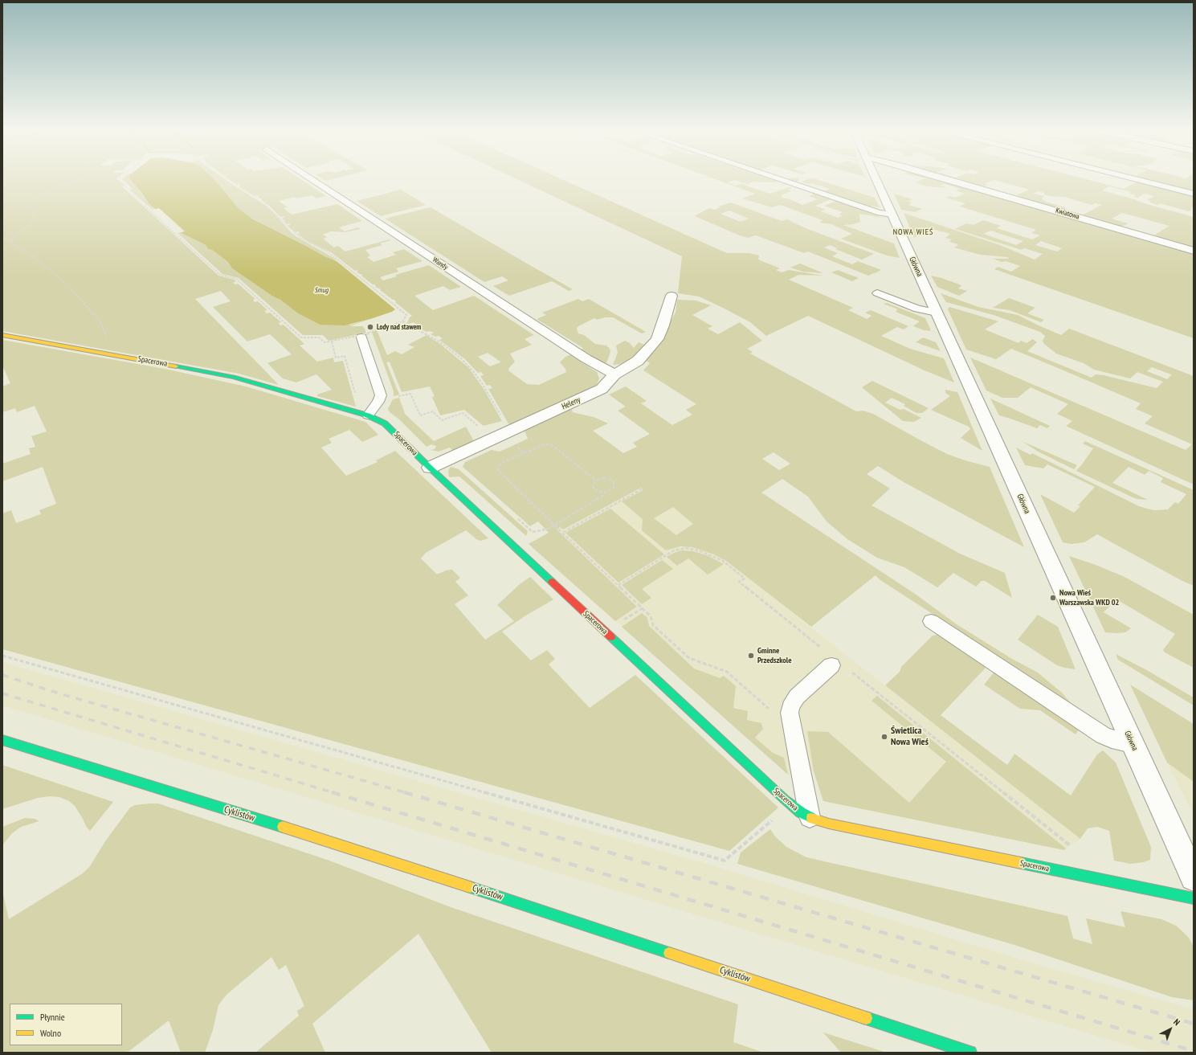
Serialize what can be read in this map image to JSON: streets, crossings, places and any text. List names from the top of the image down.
{
  "streets": {
    "street": [
      "Kwiatowa",
      "Wandy",
      "Główna",
      "Spacerowa",
      "Heleny",
      "Cyklistów"
    ]
  },
  "crossings": [
    ["Wandy", "Heleny"],
    ["Spacerowa", "Heleny"]
  ],
  "districts": ["NOWA WIEŚ"],
  "water": ["Smug"],
  "places": [
    "Lody nad stawem",
    "Nowa Wieś Warszawska WKD 02",
    "Gminne Przedszkole",
    "Świetlica Nowa Wieś"
  ],
  "legend": ["Płynnie", "Wolno"],
  "north": "top right"
}
